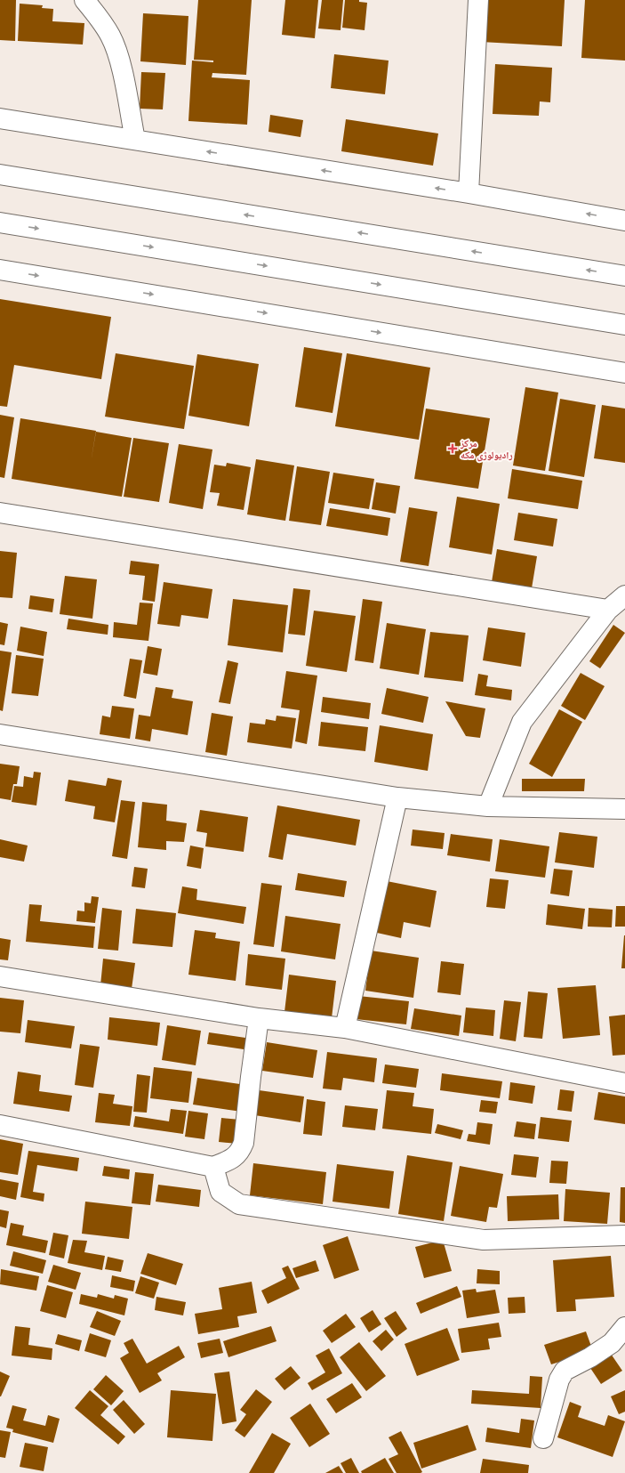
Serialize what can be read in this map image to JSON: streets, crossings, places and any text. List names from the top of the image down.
{
  "places": {
    "health": ["مرکز رادیولوژی مکه"]
  }
}
